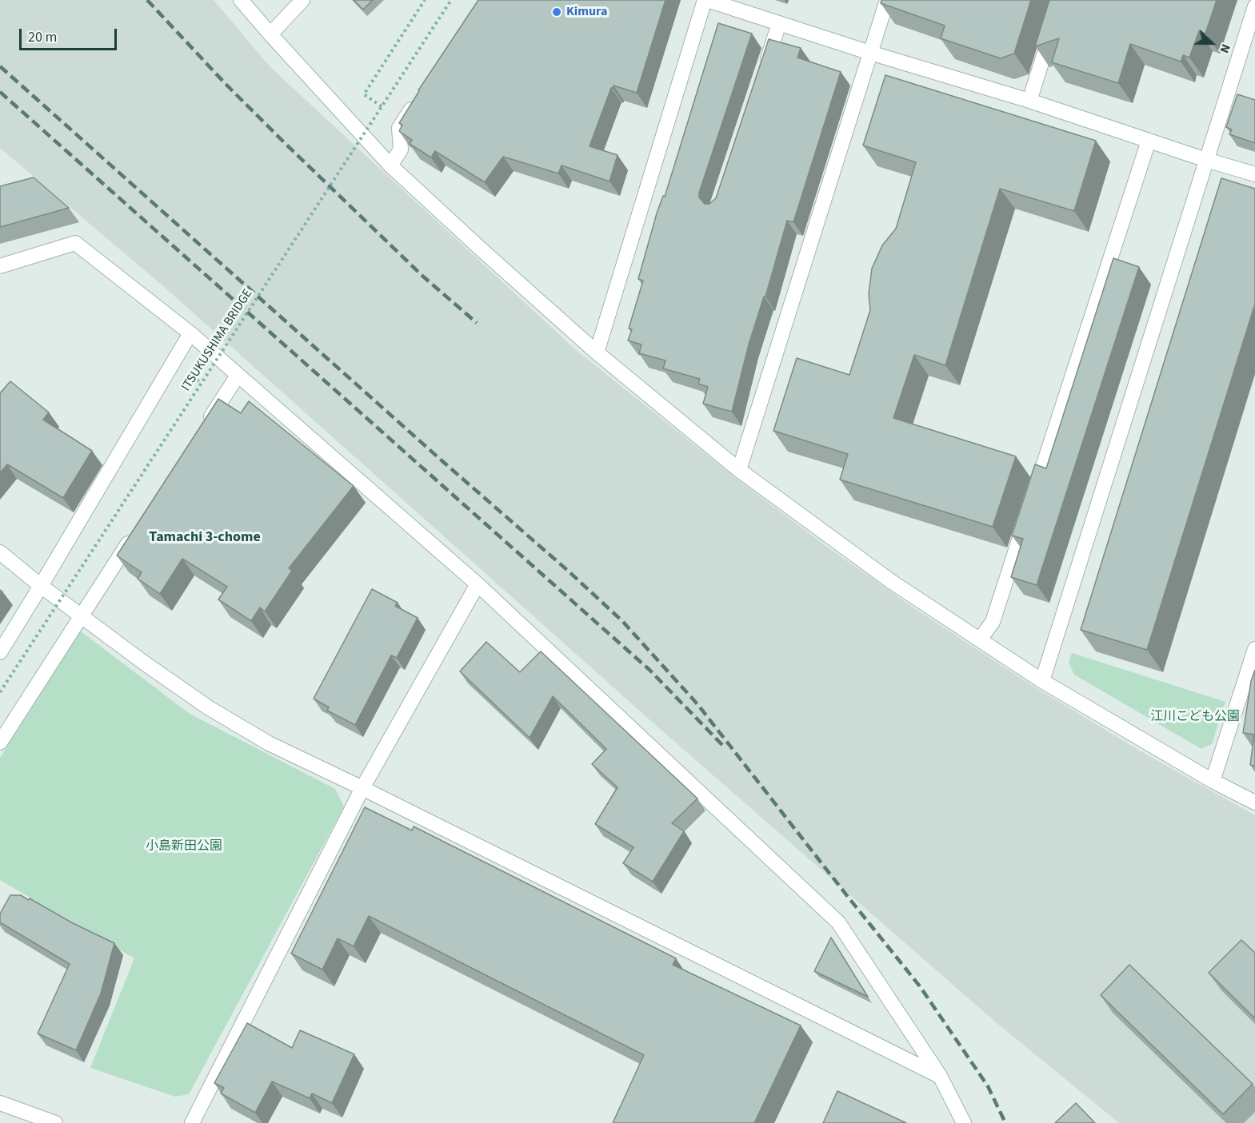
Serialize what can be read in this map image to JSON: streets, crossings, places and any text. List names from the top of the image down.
{
  "streets": {
    "path": ["ITSUKUSHIMA BRIDGE"]
  },
  "districts": ["Tamachi 3-chome"],
  "parks": ["江川こども公園", "小島新田公園"],
  "places": ["Kimura"],
  "scale_bar": "20 m",
  "north": "right"
}
